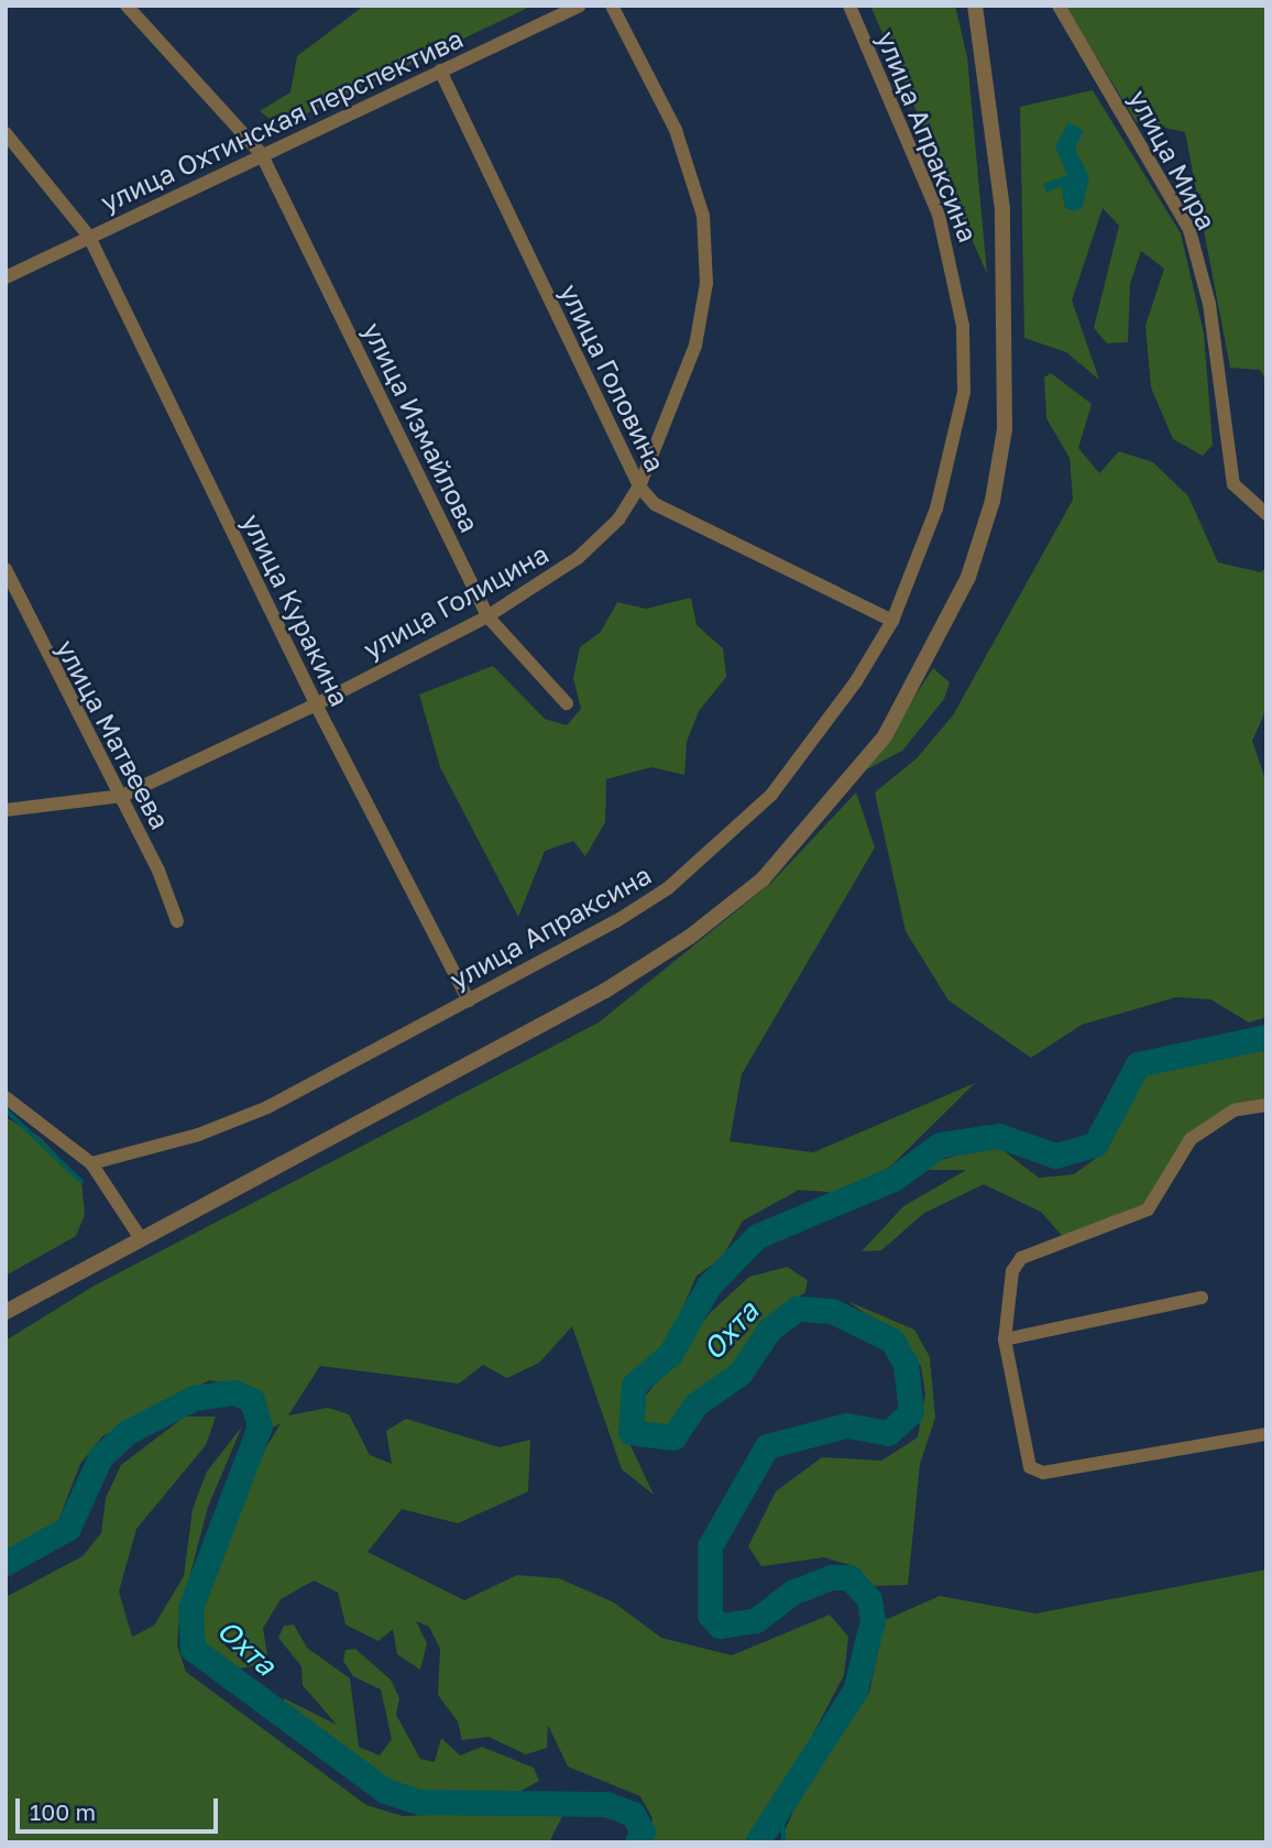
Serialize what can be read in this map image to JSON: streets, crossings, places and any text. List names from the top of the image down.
{
  "streets": {
    "street": [
      "улица Охтинская перспектива",
      "улица Апраксина",
      "улица Мира",
      "улица Головина",
      "улица Измайлова",
      "улица Голицина",
      "улица Куракина",
      "улица Матвеева"
    ]
  },
  "crossings": [
    ["улица Охтинская перспектива", "улица Головина"],
    ["улица Охтинская перспектива", "улица Измайлова"],
    ["улица Охтинская перспектива", "улица Куракина"],
    ["улица Апраксина", "улица Головина"],
    ["улица Апраксина", "улица Куракина"],
    ["улица Головина", "улица Голицина"],
    ["улица Измайлова", "улица Голицина"],
    ["улица Голицина", "улица Куракина"],
    ["улица Голицина", "улица Матвеева"]
  ],
  "water": ["Охта"],
  "scale_bar": "100 m"
}
